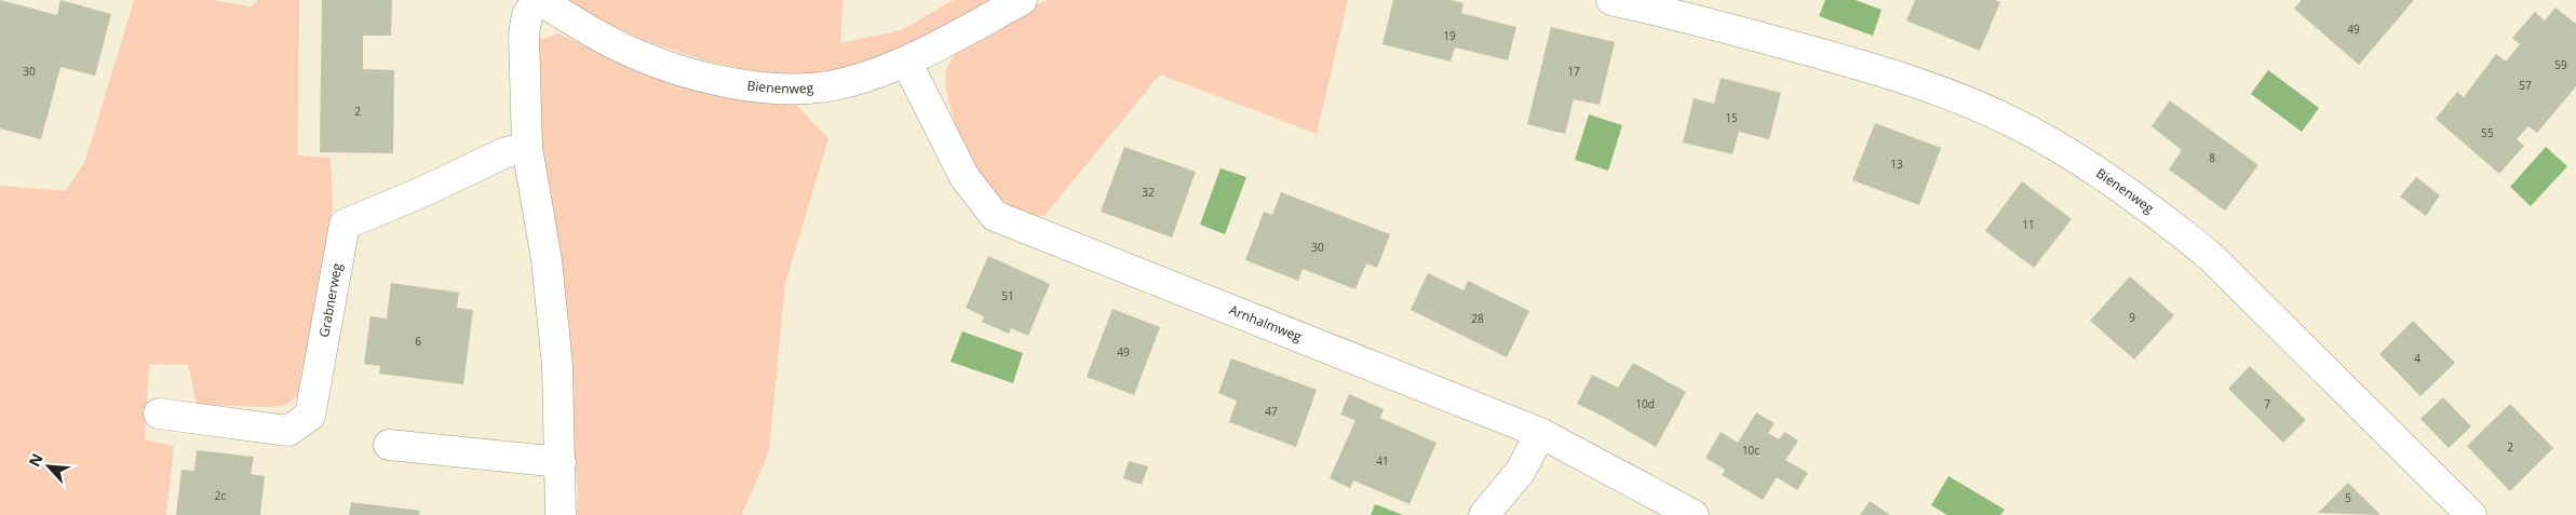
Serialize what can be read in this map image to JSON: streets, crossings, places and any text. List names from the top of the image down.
{
  "streets": {
    "street": ["Bienenweg", "Grabnerweg", "Arnhalmweg"]
  },
  "crossings": [
    ["Bienenweg", "Arnhalmweg"]
  ],
  "house_numbers": [
    "49",
    "19",
    "59",
    "30",
    "17",
    "57",
    "2",
    "15",
    "55",
    "8",
    "13",
    "32",
    "11",
    "30",
    "51",
    "9",
    "28",
    "6",
    "49",
    "4",
    "10d",
    "7",
    "47",
    "2",
    "10c",
    "41",
    "2c",
    "5"
  ],
  "north": "top left"
}
